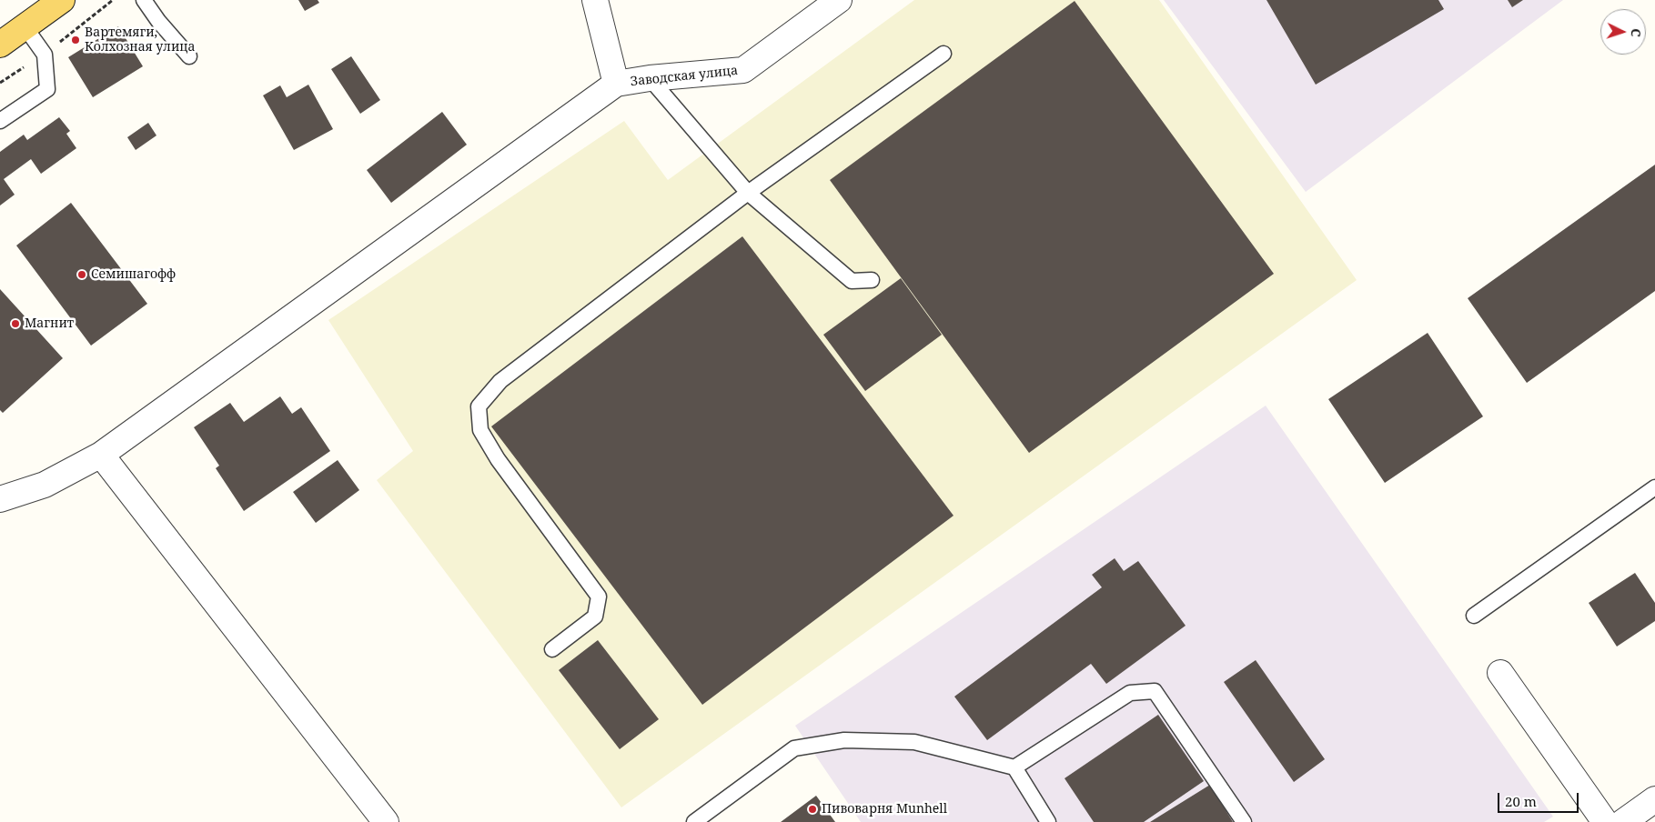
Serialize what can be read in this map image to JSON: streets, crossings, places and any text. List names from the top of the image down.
{
  "streets": {
    "street": ["Заводская улица"]
  },
  "places": [
    "Вартемяги, Колхозная улица",
    "Семишагофф",
    "Магнит",
    "Пивоварня Munhell"
  ],
  "scale_bar": "20 m",
  "north": "right"
}
